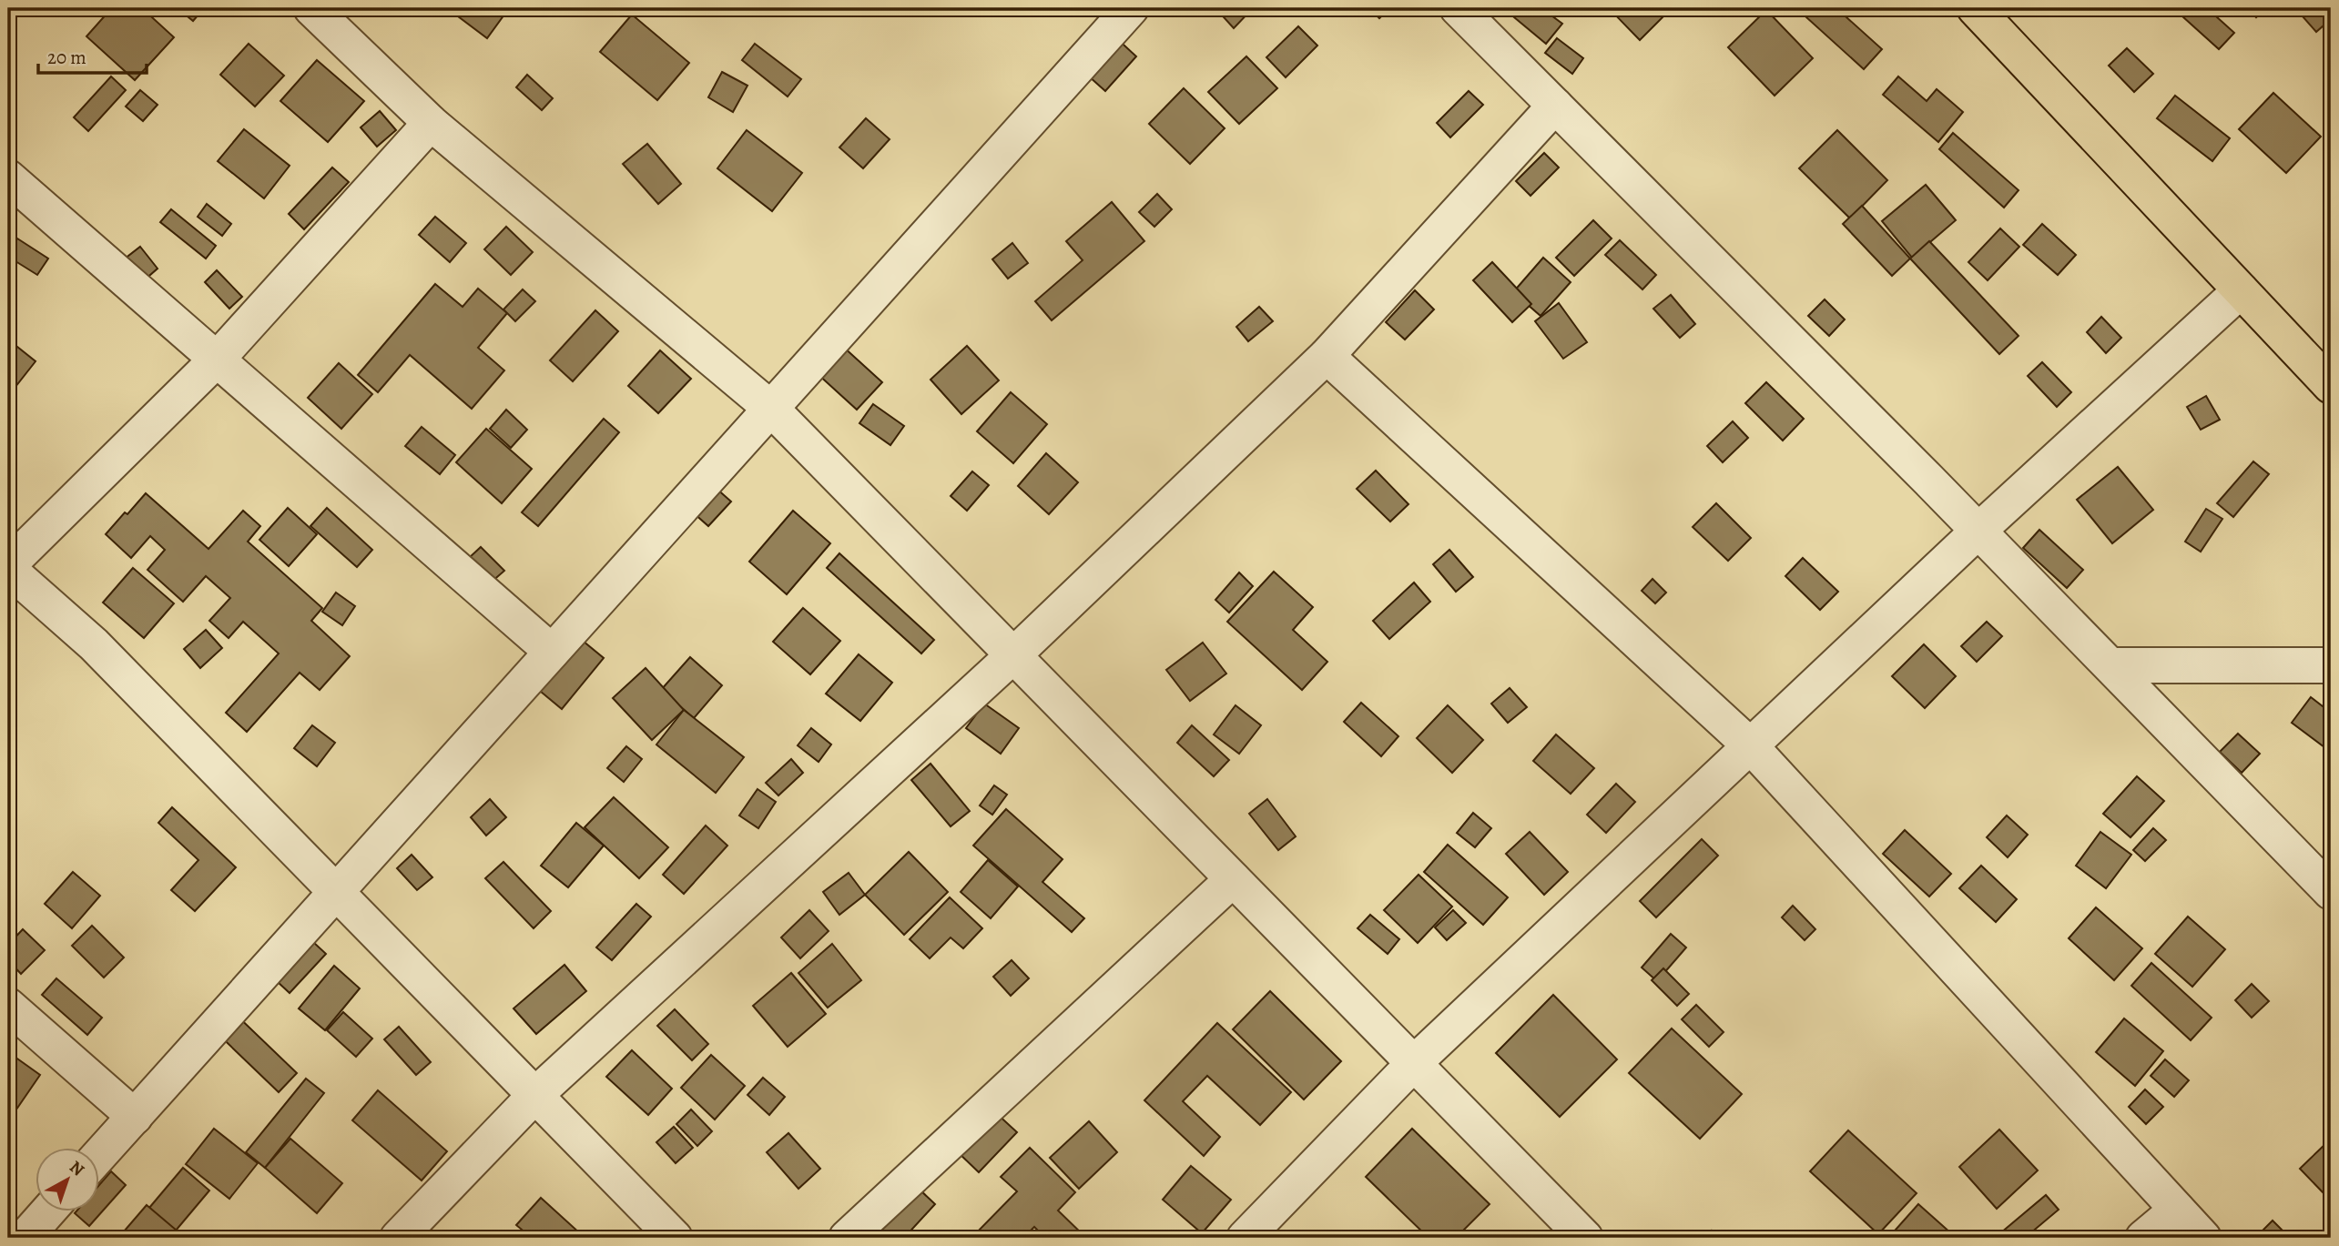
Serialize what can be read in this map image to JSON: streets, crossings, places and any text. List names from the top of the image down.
{
  "scale_bar": "20 m",
  "north": "top right"
}
